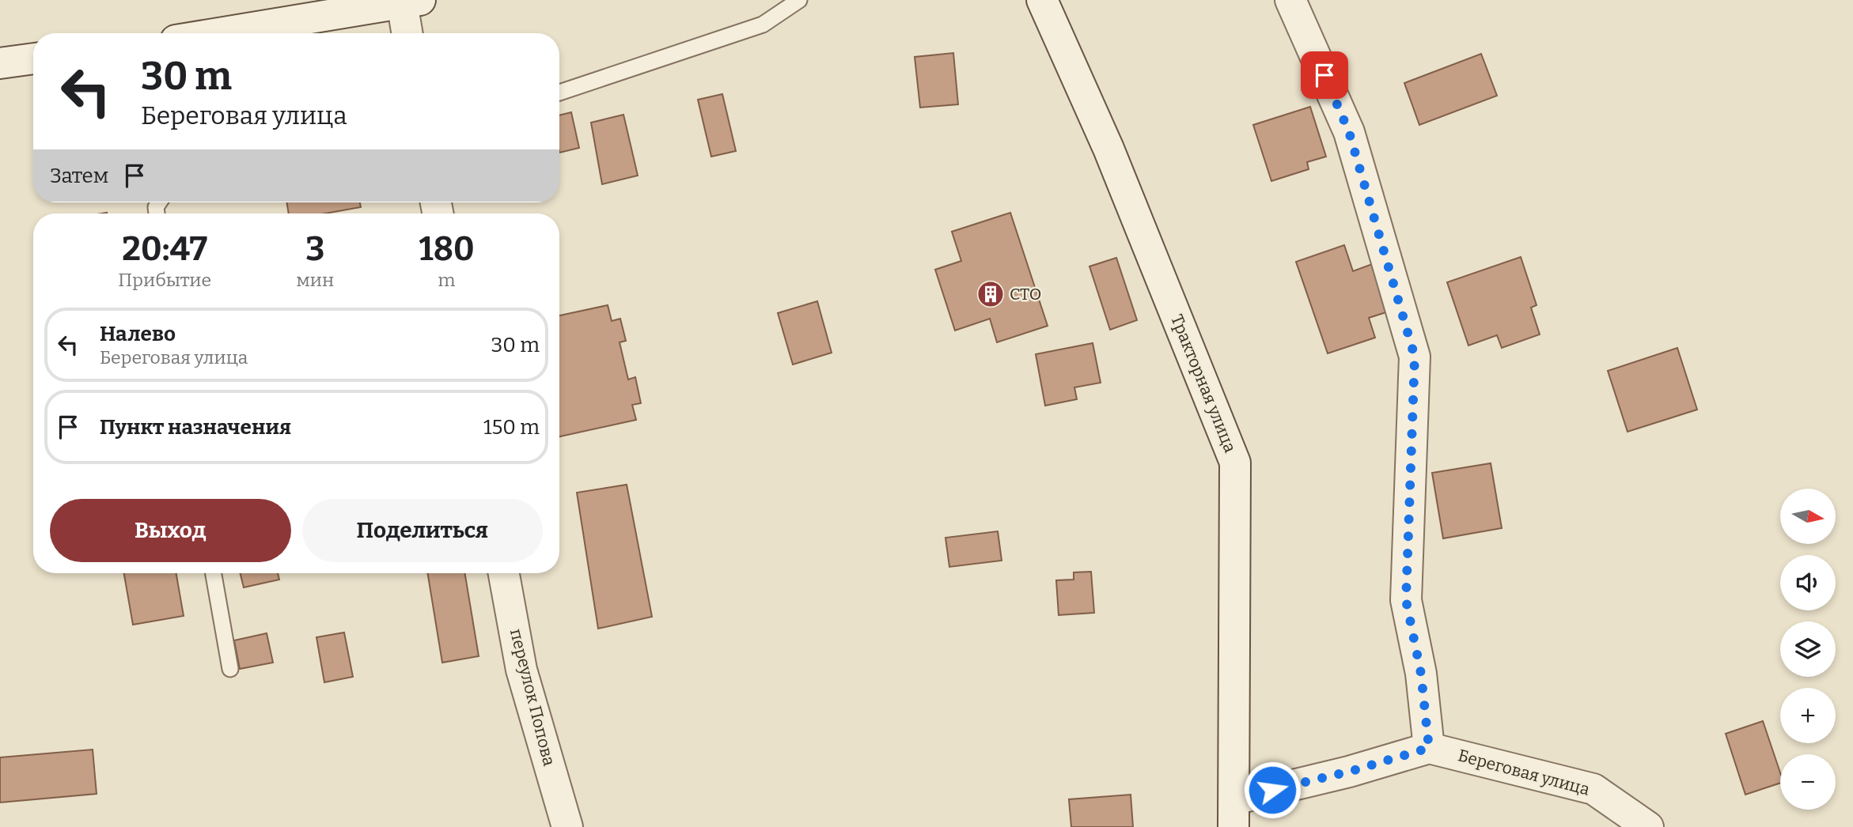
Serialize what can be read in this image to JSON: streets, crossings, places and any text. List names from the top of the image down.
{
  "streets": {
    "street": ["Тракторная улица", "переулок Попова", "Береговая улица"]
  },
  "places": {
    "building": ["СТО"]
  },
  "north": "right",
  "page": {
    "turn": ["30 m", "Береговая улица"],
    "then": "Затем",
    "eta": [
      "20:47",
      "Прибытие",
      "3",
      "мин",
      "180",
      "m"
    ],
    "list": [
      {
        "name": "Налево",
        "note": "Береговая улица",
        "value": "30 m"
      },
      {
        "name": "Пункт назначения",
        "value": "150 m"
      }
    ],
    "buttons": ["Выход", "Поделиться"],
    "map_buttons": ["+", "−"]
  }
}
